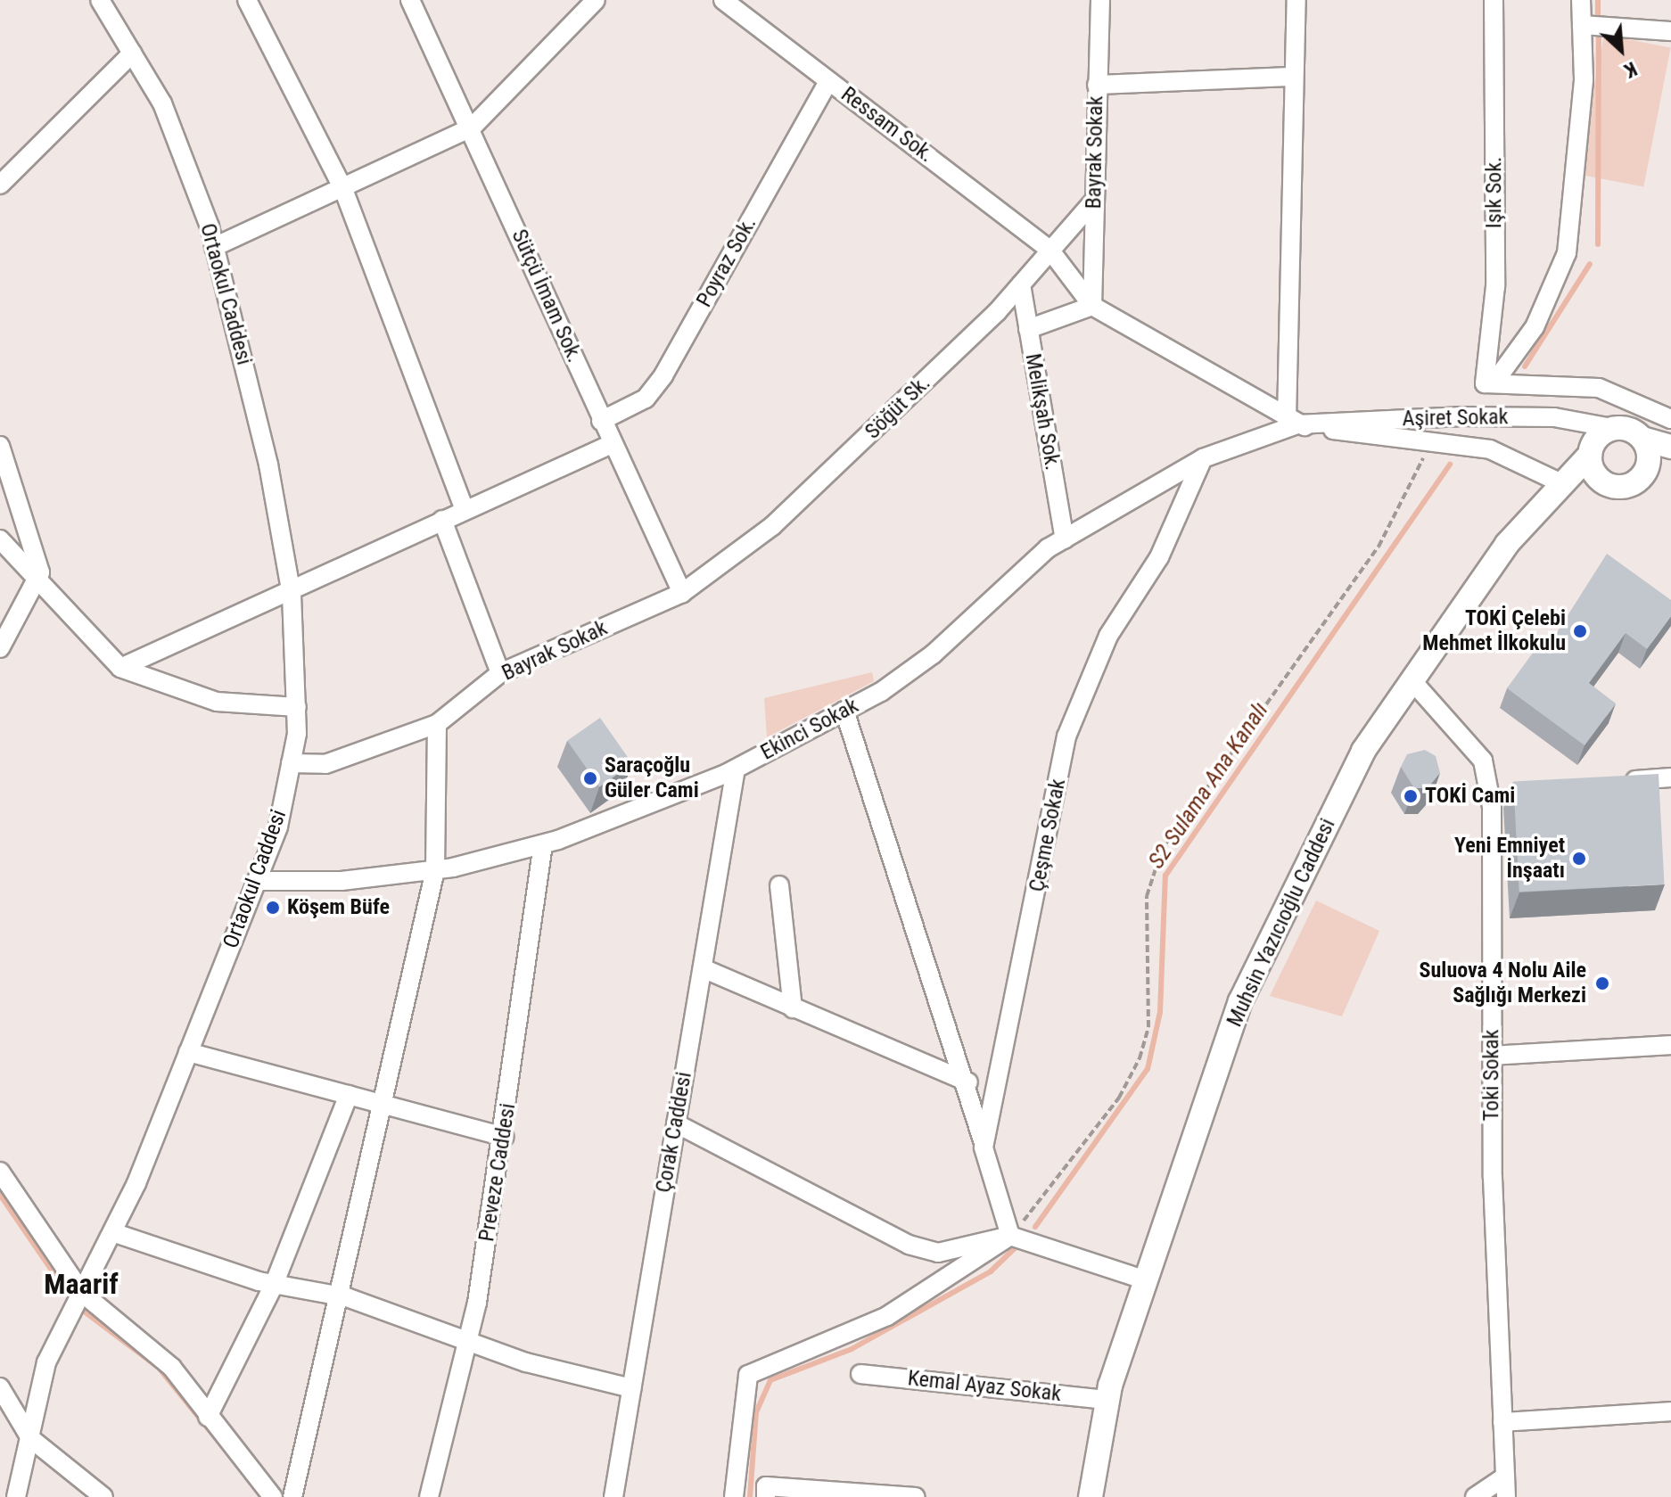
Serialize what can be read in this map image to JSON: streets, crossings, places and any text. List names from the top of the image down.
{
  "streets": {
    "main road": ["Muhsin Yazıcıoğlu Caddesi"],
    "street": [
      "Ressam Sok.",
      "Bayrak Sokak",
      "Işık Sok.",
      "Poyraz Sok.",
      "Ortaokul Caddesi",
      "Sütçü İmam Sok.",
      "Söğüt Sk.",
      "Melikşah Sok.",
      "Aşiret Sokak",
      "Ekinci Sokak",
      "Çeşme Sokak",
      "Toki Sokak",
      "Çorak Caddesi",
      "Preveze Caddesi",
      "Kemal Ayaz Sokak"
    ]
  },
  "crossings": [
    ["Ressam Sok.", "Poyraz Sok."],
    ["Ressam Sok.", "Söğüt Sk."],
    ["Ressam Sok.", "Aşiret Sokak"],
    ["Bayrak Sokak", "Ortaokul Caddesi"],
    ["Bayrak Sokak", "Sütçü İmam Sok."],
    ["Bayrak Sokak", "Söğüt Sk."],
    ["Bayrak Sokak", "Aşiret Sokak"],
    ["Poyraz Sok.", "Sütçü İmam Sok."],
    ["Ortaokul Caddesi", "Ekinci Sokak"],
    ["Sütçü İmam Sok.", "Söğüt Sk."],
    ["Söğüt Sk.", "Melikşah Sok."],
    ["Söğüt Sk.", "Aşiret Sokak"],
    ["Melikşah Sok.", "Ekinci Sokak"],
    ["Aşiret Sokak", "Ekinci Sokak"],
    ["Aşiret Sokak", "Muhsin Yazıcıoğlu Caddesi"],
    ["Ekinci Sokak", "Çeşme Sokak"],
    ["Ekinci Sokak", "Çorak Caddesi"],
    ["Ekinci Sokak", "Preveze Caddesi"],
    ["Muhsin Yazıcıoğlu Caddesi", "Toki Sokak"],
    ["Muhsin Yazıcıoğlu Caddesi", "Kemal Ayaz Sokak"]
  ],
  "districts": ["Maarif"],
  "water": ["S2 Sulama Ana Kanalı"],
  "places": [
    "TOKİ Çelebi Mehmet İlkokulu",
    "Saraçoğlu Güler Cami",
    "TOKİ Cami",
    "Yeni Emniyet İnşaatı",
    "Köşem Büfe",
    "Suluova 4 Nolu Aile Sağlığı Merkezi"
  ],
  "north": "bottom right"
}
